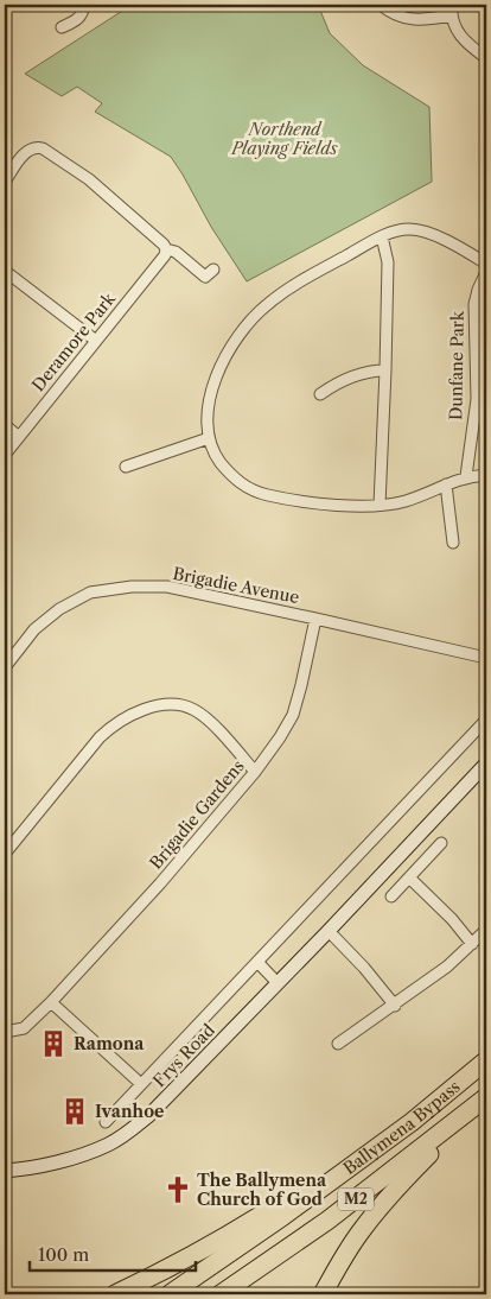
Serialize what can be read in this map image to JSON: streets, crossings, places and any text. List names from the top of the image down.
{
  "streets": {
    "highway": ["Ballymena Bypass", "M2"],
    "street": [
      "Deramore Park",
      "Dunfane Park",
      "Brigadie Avenue",
      "Brigadie Gardens",
      "Frys Road"
    ]
  },
  "crossings": [
    ["Brigadie Avenue", "Brigadie Gardens"]
  ],
  "parks": ["Northend Playing Fields"],
  "places": {
    "building": ["Ramona", "Ivanhoe"],
    "church": ["The Ballymena Church of God"]
  },
  "scale_bar": "100 m"
}
